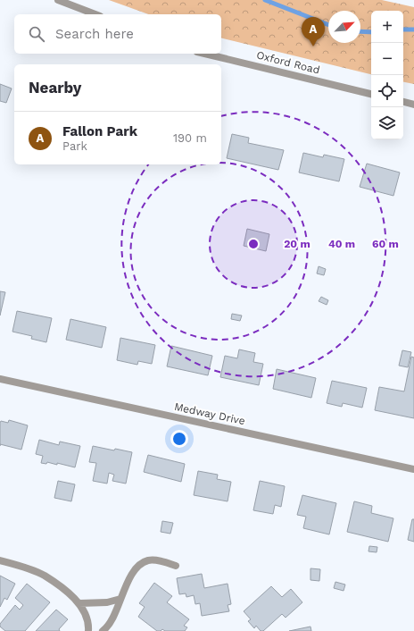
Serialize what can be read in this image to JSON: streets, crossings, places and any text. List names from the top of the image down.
{
  "streets": {
    "street": ["Oxford Road", "Medway Drive"]
  },
  "north": "top right",
  "page": {
    "map_buttons": ["+", "−"],
    "search": "Search here",
    "pins": "A",
    "heading": "Nearby",
    "list": [
      {
        "mark": "A",
        "name": "Fallon Park",
        "note": "Park",
        "value": "190 m"
      }
    ]
  },
  "rings": ["20 m", "40 m", "60 m"]
}
